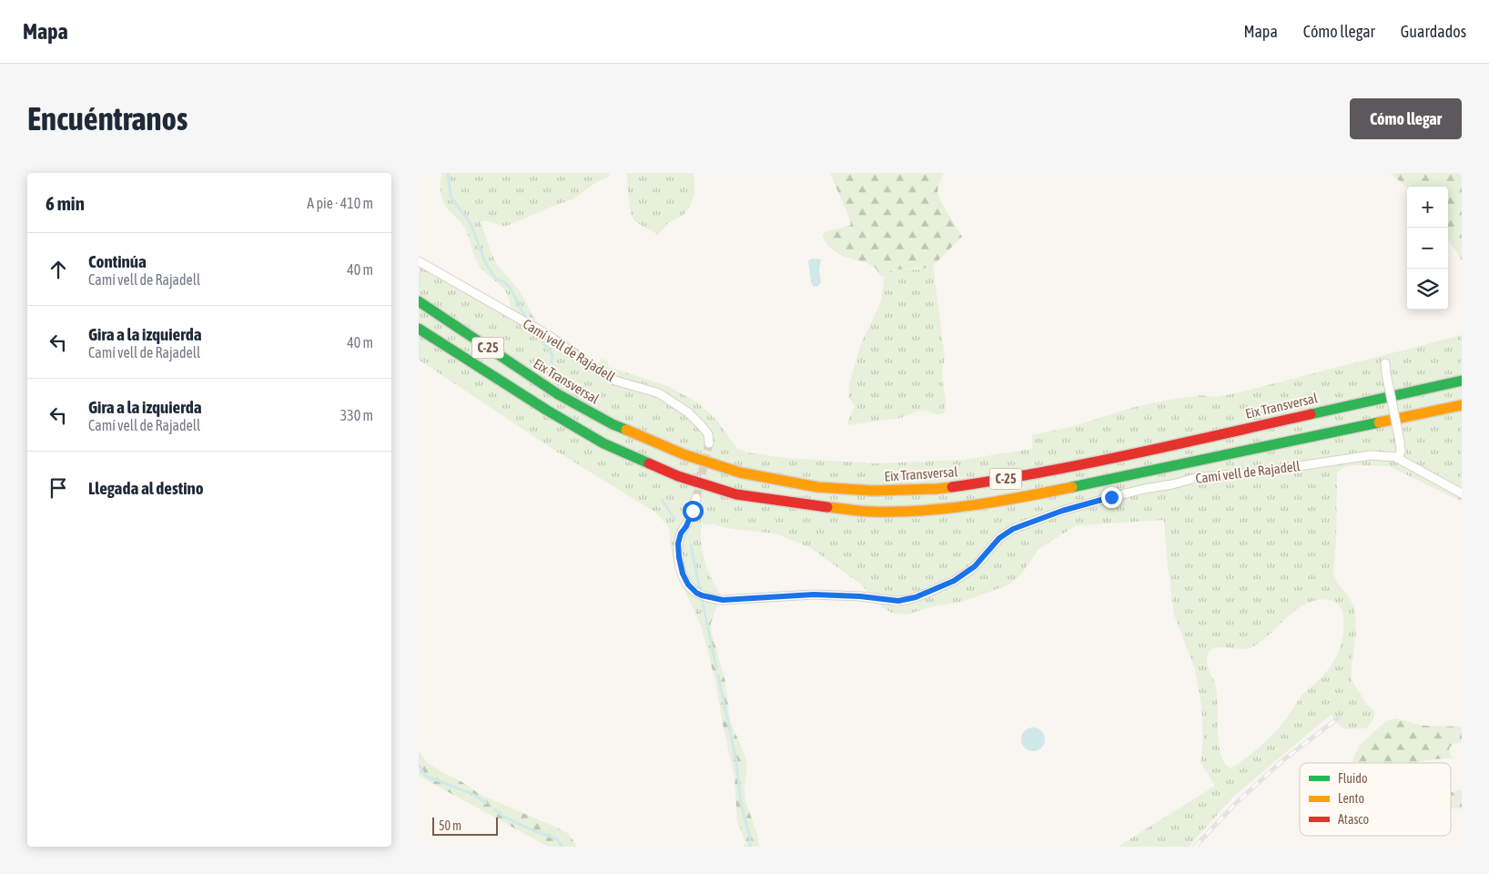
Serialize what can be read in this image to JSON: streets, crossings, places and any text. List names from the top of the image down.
{
  "streets": {
    "highway": ["C-25", "Eix Transversal"],
    "street": ["Camí vell de Rajadell"]
  },
  "legend": ["Fluido", "Lento", "Atasco"],
  "scale_bar": "50 m",
  "page": {
    "header": "Mapa",
    "nav": ["Mapa", "Cómo llegar", "Guardados"],
    "buttons": "Cómo llegar",
    "title": "Encuéntranos",
    "heading": ["6 min", "A pie · 410 m"],
    "map_buttons": ["+", "−"],
    "list": [
      ["Continúa", "Camí vell de Rajadell", "40 m"],
      ["Gira a la izquierda", "Camí vell de Rajadell", "40 m"],
      ["Gira a la izquierda", "Camí vell de Rajadell", "330 m"],
      "Llegada al destino"
    ],
    "scale": "50 m"
  }
}
